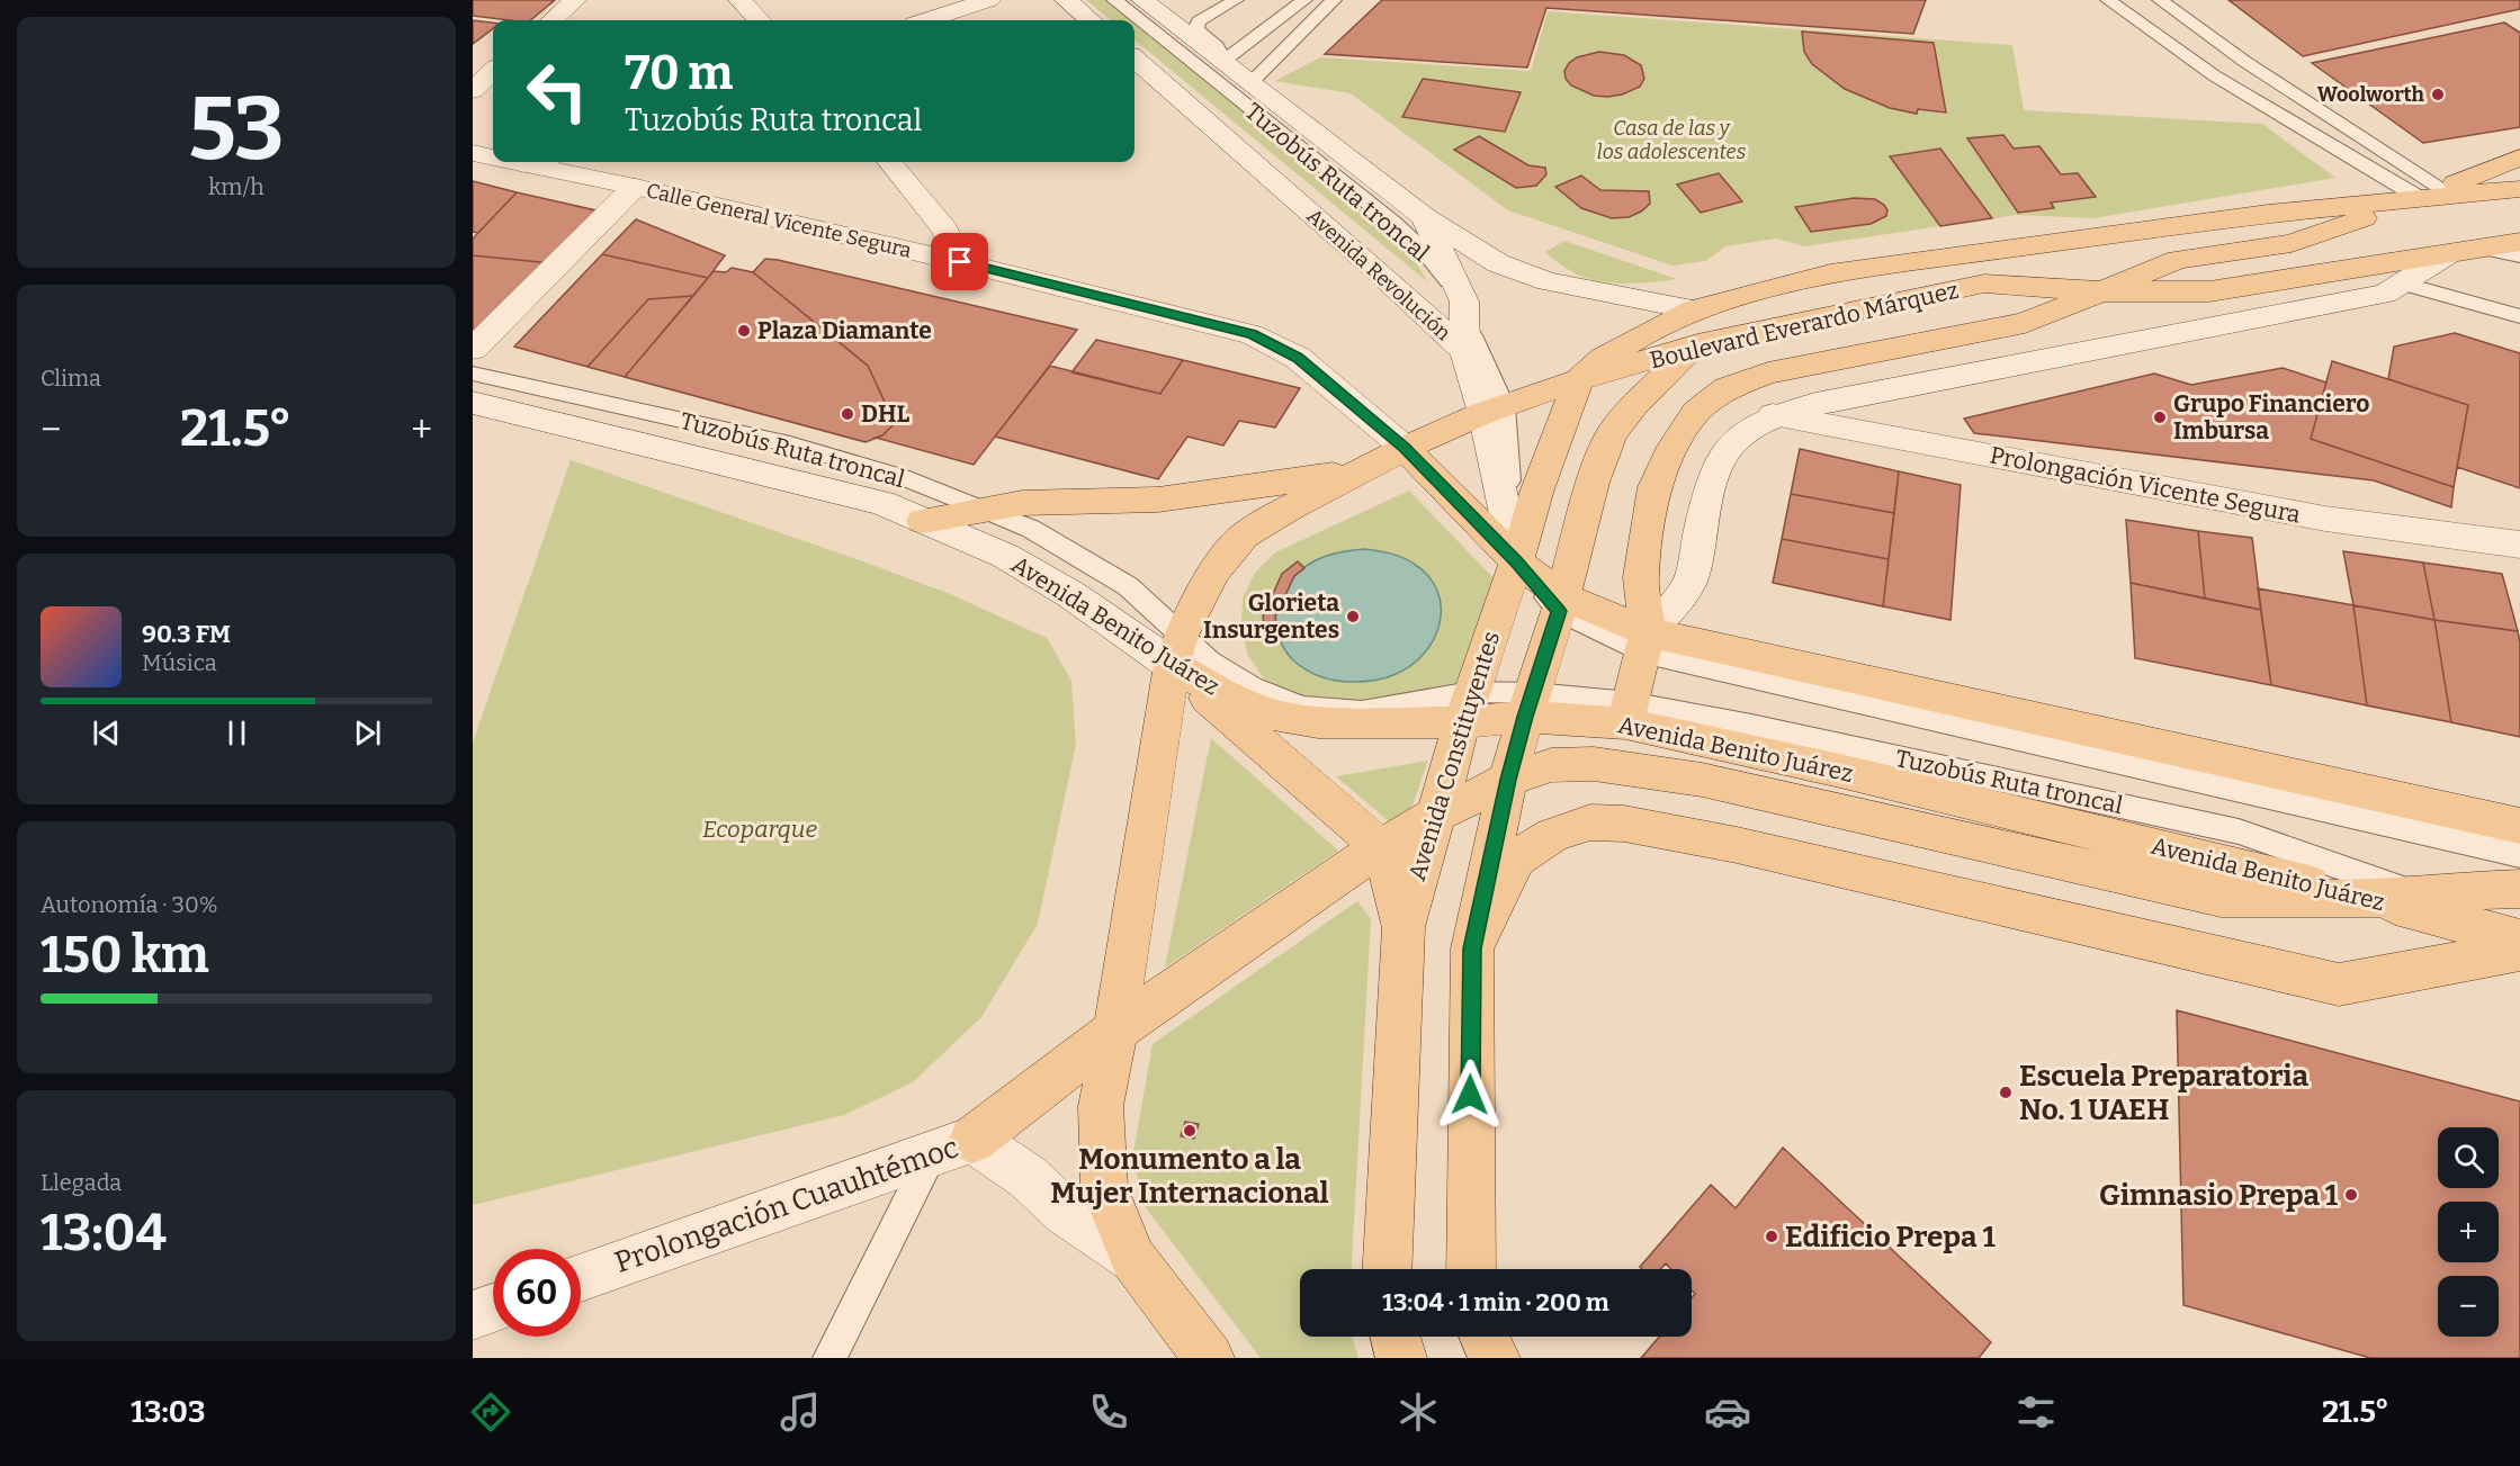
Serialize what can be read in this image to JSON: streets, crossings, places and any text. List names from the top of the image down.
{
  "streets": {
    "main road": [
      "Calle General Vicente Segura",
      "Avenida Revolución",
      "Boulevard Everardo Márquez",
      "Prolongación Vicente Segura",
      "Avenida Benito Juárez",
      "Avenida Constituyentes",
      "Prolongación Cuauhtémoc"
    ],
    "lane": ["Tuzobús Ruta troncal"]
  },
  "crossings": [
    ["Tuzobús Ruta troncal", "Avenida Revolución"],
    ["Tuzobús Ruta troncal", "Boulevard Everardo Márquez"],
    ["Tuzobús Ruta troncal", "Avenida Benito Juárez"],
    ["Calle General Vicente Segura", "Boulevard Everardo Márquez"],
    ["Avenida Revolución", "Boulevard Everardo Márquez"],
    ["Avenida Revolución", "Avenida Constituyentes"],
    ["Boulevard Everardo Márquez", "Prolongación Vicente Segura"],
    ["Boulevard Everardo Márquez", "Avenida Benito Juárez"],
    ["Boulevard Everardo Márquez", "Avenida Constituyentes"],
    ["Boulevard Everardo Márquez", "Prolongación Cuauhtémoc"],
    ["Avenida Benito Juárez", "Avenida Constituyentes"]
  ],
  "parks": ["Casa de las y los adolescentes", "Ecoparque"],
  "places": [
    "Woolworth",
    "Plaza Diamante",
    "DHL",
    "Grupo Financiero Imbursa",
    "Glorieta Insurgentes",
    "Escuela Preparatoria No. 1 UAEH",
    "Monumento a la Mujer Internacional",
    "Gimnasio Prepa 1",
    "Edificio Prepa 1"
  ],
  "page": {
    "tile": [
      ["53", "km/h"],
      "Clima",
      ["Autonomía · 30%", "150 km"],
      ["Llegada", "13:04"]
    ],
    "turn": ["70 m", "Tuzobús Ruta troncal"],
    "heat": ["−", "21.5°", "+"],
    "song": ["90.3 FM", "Música"],
    "map_buttons": ["+", "−"],
    "limit": "60",
    "trip": "13:04 · 1 min · 200 m",
    "tabs": ["13:03", "21.5°"]
  }
}
